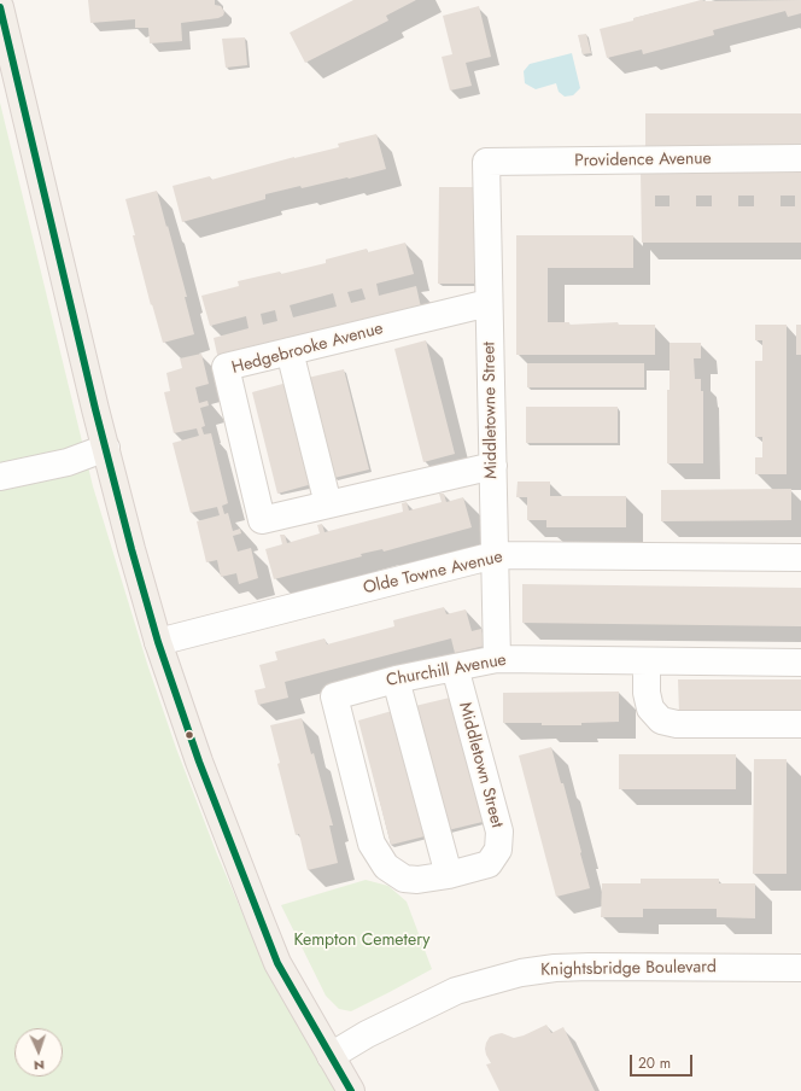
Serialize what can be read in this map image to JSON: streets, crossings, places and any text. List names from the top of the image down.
{
  "streets": {
    "street": [
      "Providence Avenue",
      "Hedgebrooke Avenue",
      "Middletowne Street",
      "Olde Towne Avenue",
      "Churchill Avenue",
      "Middletown Street",
      "Knightsbridge Boulevard"
    ]
  },
  "crossings": [
    ["Providence Avenue", "Middletowne Street"],
    ["Hedgebrooke Avenue", "Middletowne Street"],
    ["Middletowne Street", "Olde Towne Avenue"],
    ["Middletowne Street", "Churchill Avenue"],
    ["Churchill Avenue", "Middletown Street"]
  ],
  "parks": ["Kempton Cemetery"],
  "scale_bar": "20 m",
  "north": "bottom"
}
